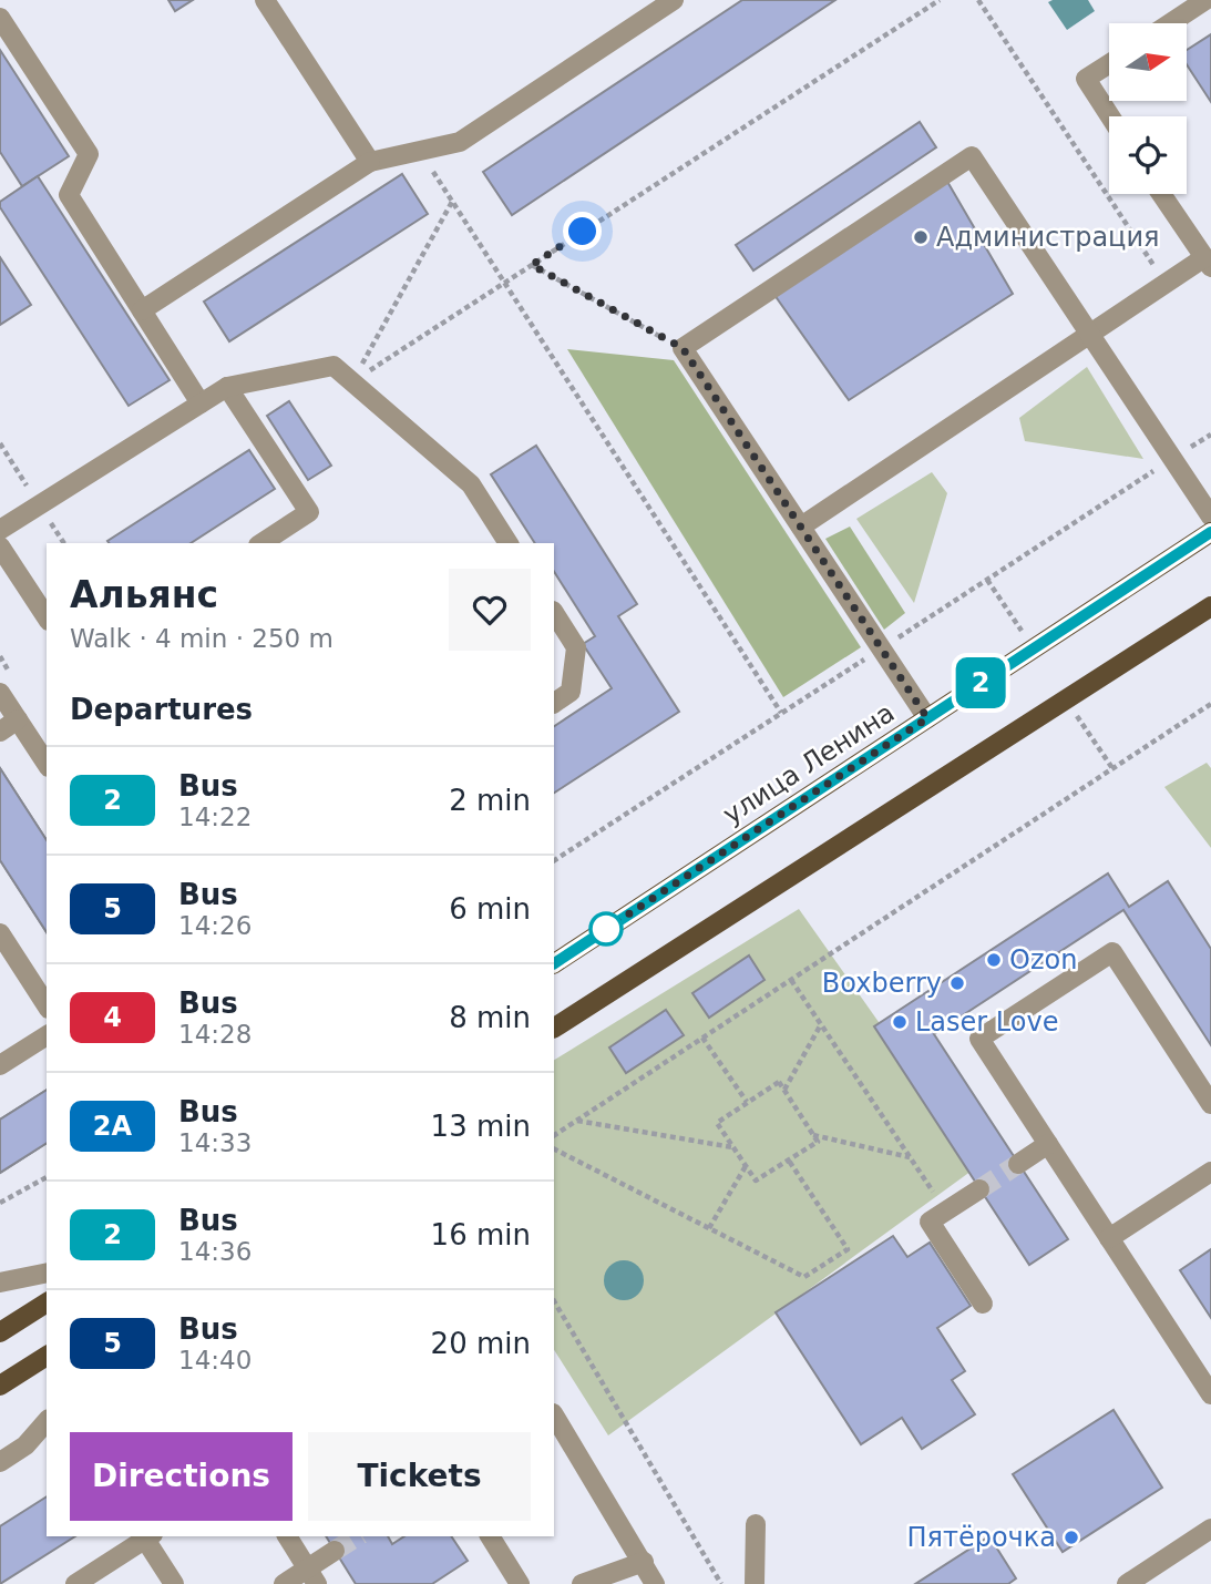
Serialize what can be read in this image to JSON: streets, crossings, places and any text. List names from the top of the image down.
{
  "streets": {
    "main road": ["улица Ленина"]
  },
  "places": [
    "Администрация",
    "Ozon",
    "Boxberry",
    "Laser Love",
    "Пятёрочка"
  ],
  "lines": ["bus line 2"],
  "north": "right",
  "page": {
    "on_map": "2",
    "heading": [
      ["Альянс", "Walk · 4 min · 250 m"],
      "Departures"
    ],
    "list": [
      {
        "mark": "2",
        "name": "Bus",
        "note": "14:22",
        "value": "2 min"
      },
      {
        "mark": "5",
        "name": "Bus",
        "note": "14:26",
        "value": "6 min"
      },
      {
        "mark": "4",
        "name": "Bus",
        "note": "14:28",
        "value": "8 min"
      },
      {
        "mark": "2А",
        "name": "Bus",
        "note": "14:33",
        "value": "13 min"
      },
      {
        "mark": "2",
        "name": "Bus",
        "note": "14:36",
        "value": "16 min"
      },
      {
        "mark": "5",
        "name": "Bus",
        "note": "14:40",
        "value": "20 min"
      }
    ],
    "buttons": ["Directions", "Tickets"]
  }
}
